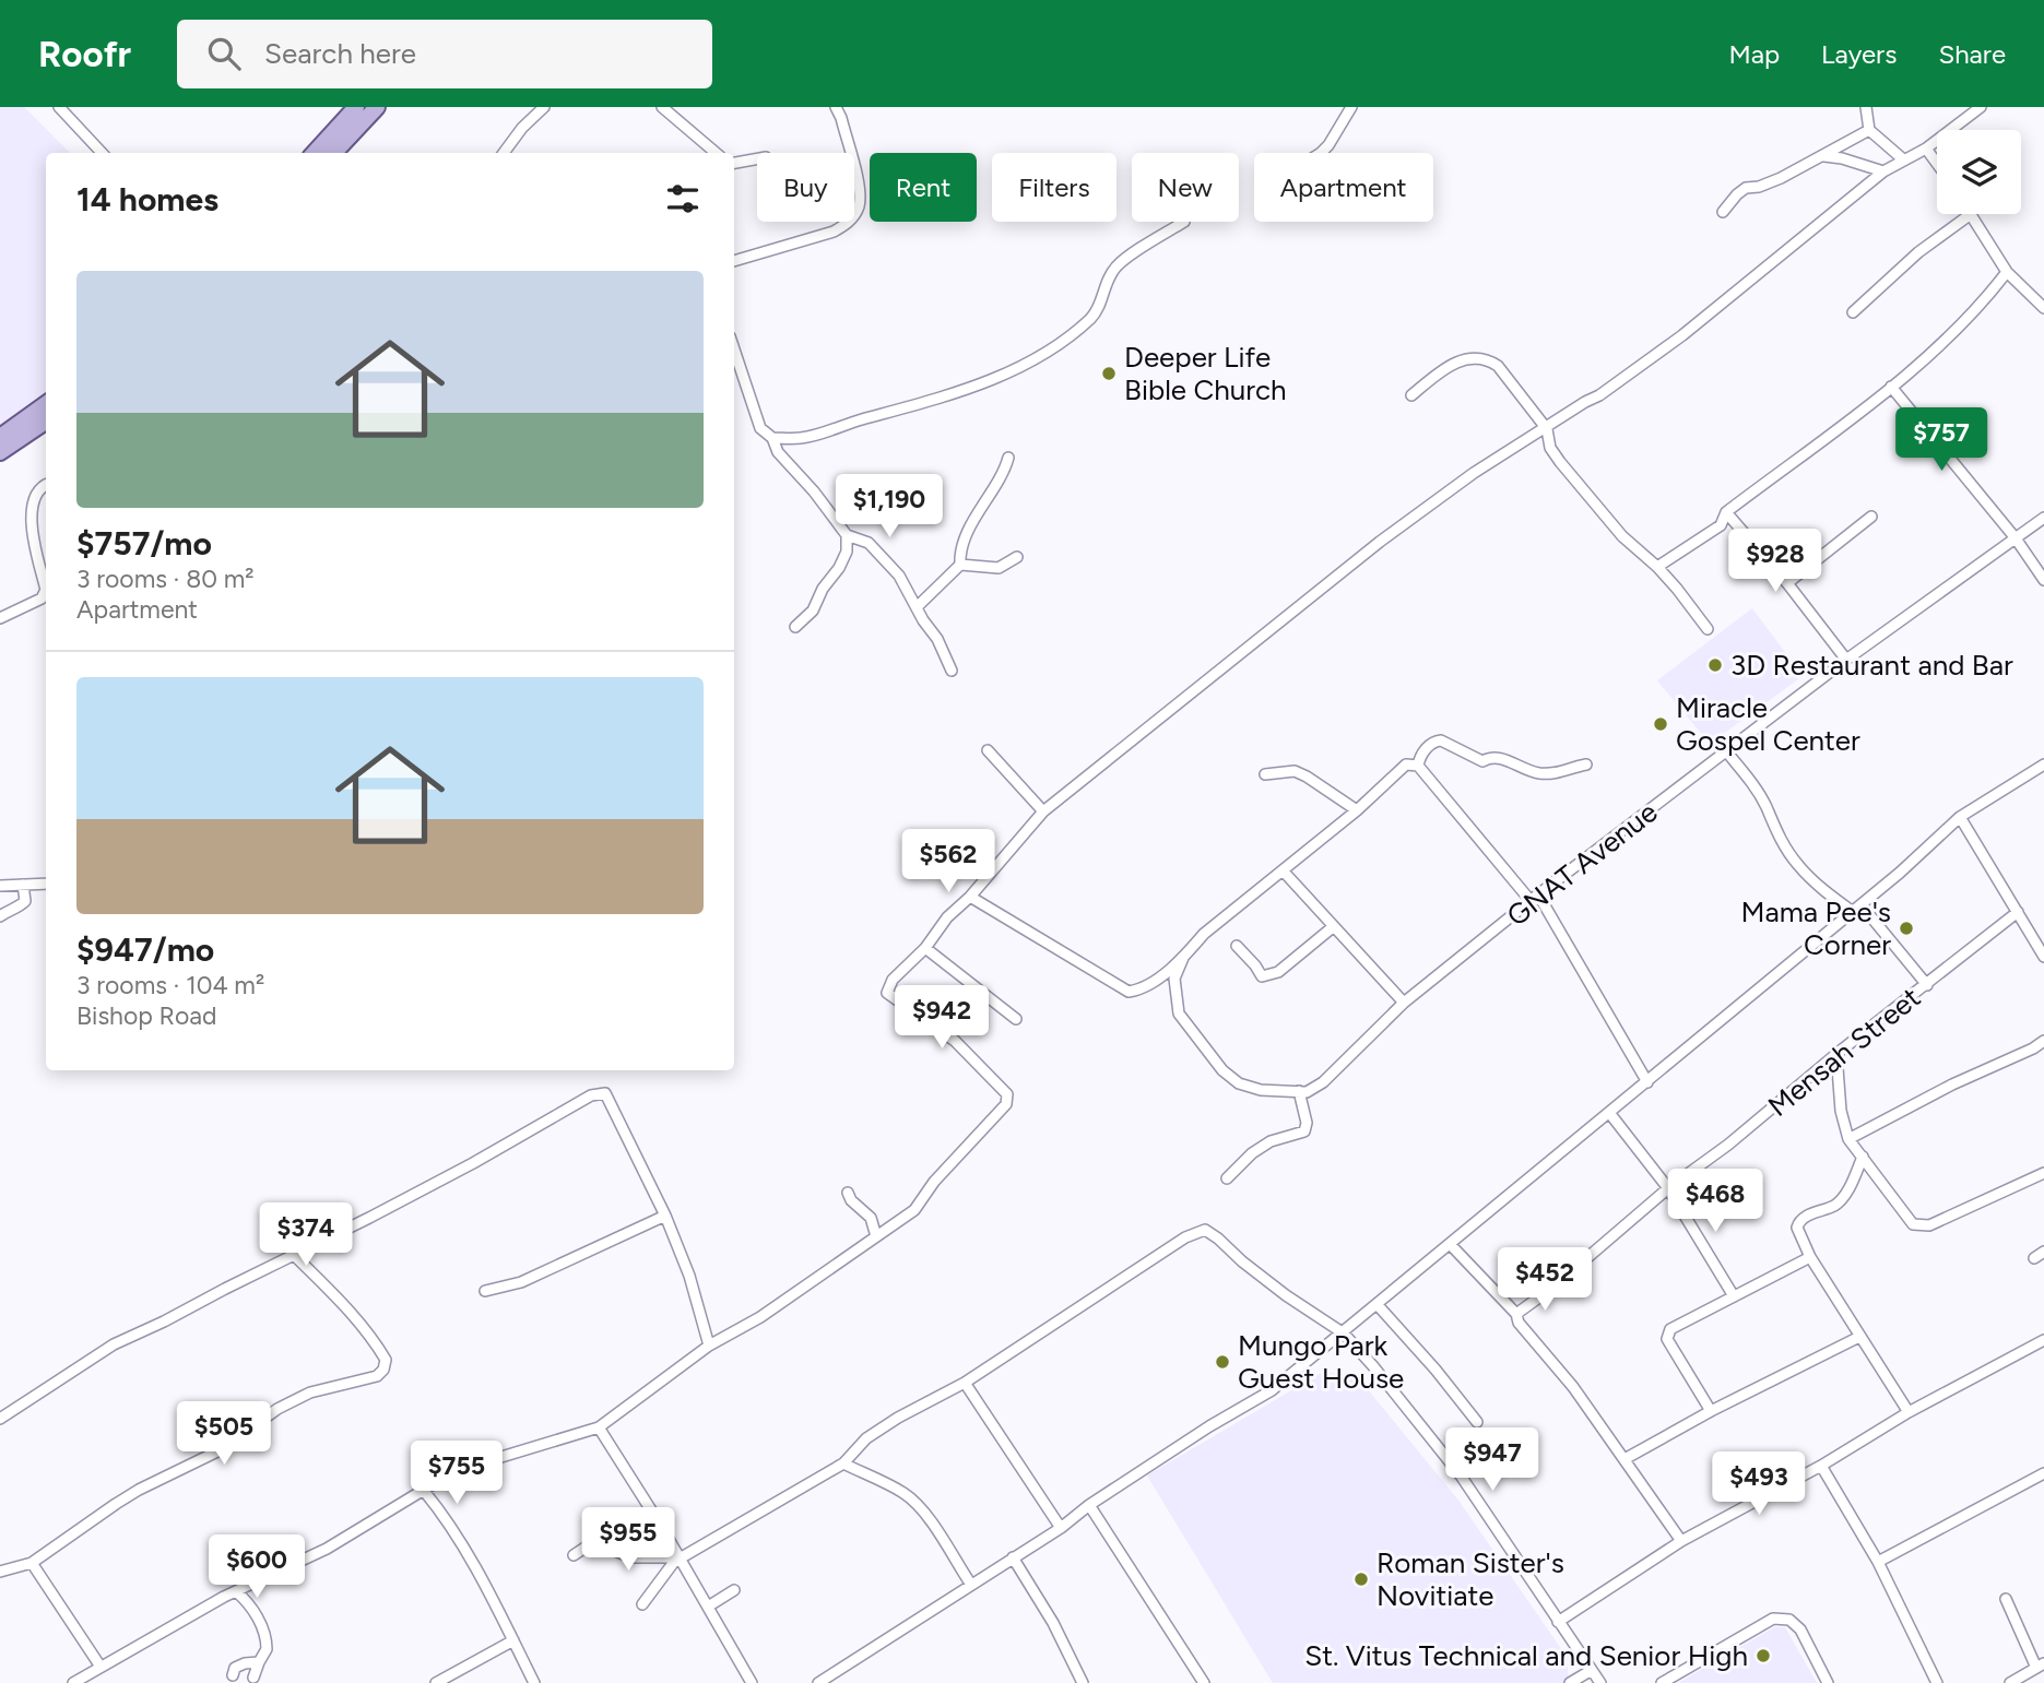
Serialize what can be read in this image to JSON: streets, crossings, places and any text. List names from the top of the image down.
{
  "streets": {
    "street": ["GNAT Avenue", "Mensah Street"]
  },
  "places": [
    "Deeper Life Bible Church",
    "3D Restaurant and Bar",
    "Miracle Gospel Center",
    "Mama Pee's Corner",
    "Mungo Park Guest House",
    "Roman Sister's Novitiate",
    "St. Vitus Technical and Senior High"
  ],
  "page": {
    "header": "Roofr",
    "search": "Search here",
    "nav": ["Map", "Layers", "Share"],
    "chip": [
      "Buy",
      "Rent",
      "Filters",
      "New",
      "Apartment"
    ],
    "heading": "14 homes",
    "list": [
      {
        "name": "$757/mo",
        "note": "3 rooms · 80 m² · Apartment"
      },
      {
        "name": "$947/mo",
        "note": "3 rooms · 104 m² · Bishop Road"
      }
    ],
    "price": [
      "$757",
      "$1,190",
      "$928",
      "$562",
      "$942",
      "$468",
      "$374",
      "$452",
      "$505",
      "$947",
      "$755",
      "$493",
      "$955",
      "$600"
    ]
  }
}
